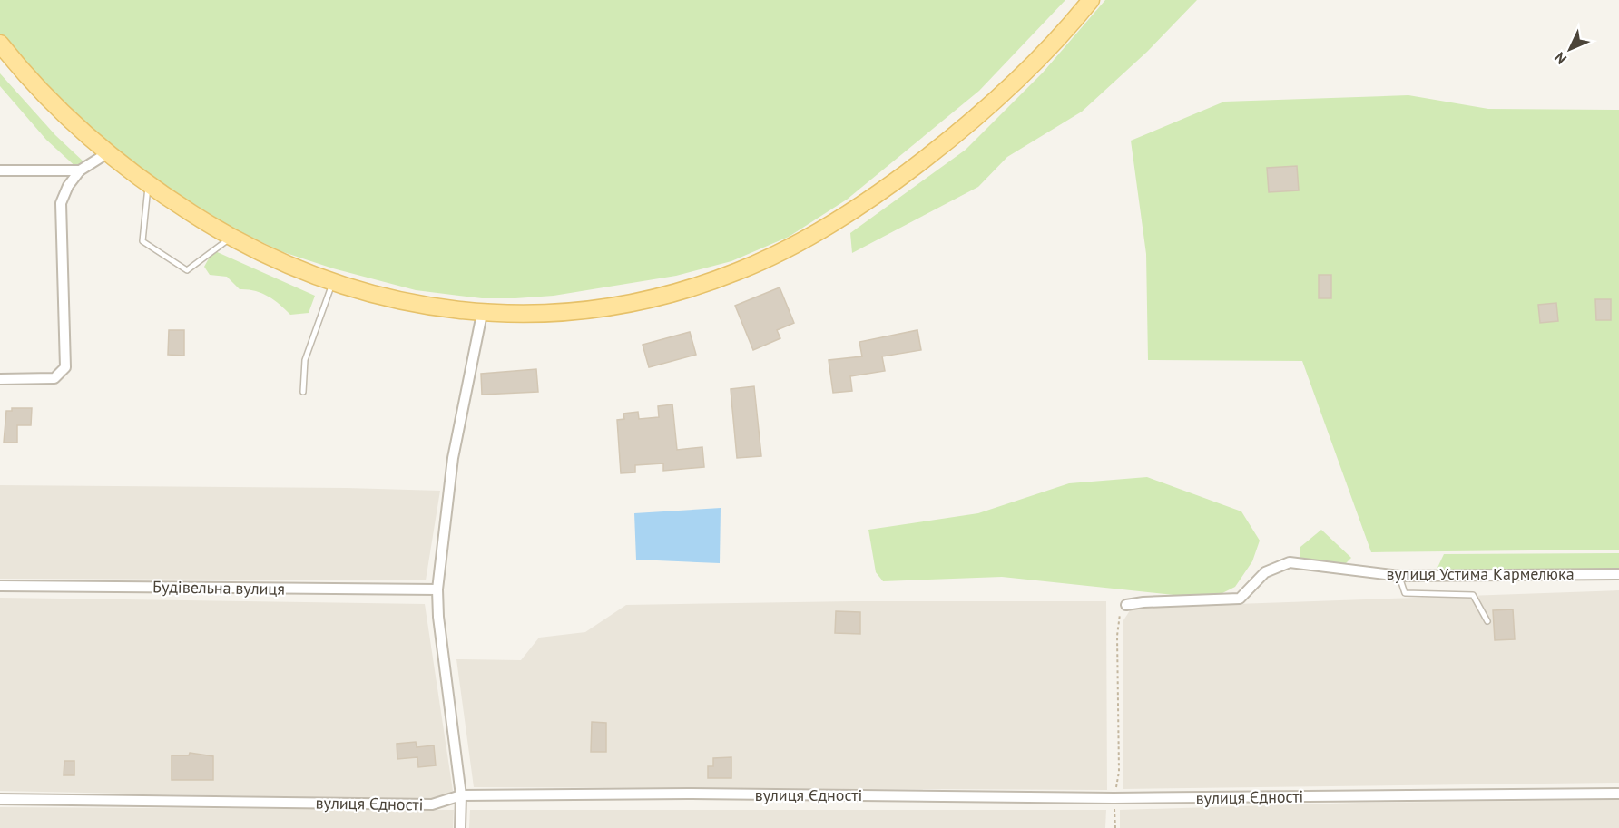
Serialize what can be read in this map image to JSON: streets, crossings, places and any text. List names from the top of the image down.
{
  "streets": {
    "street": ["вулиця Устима Кармелюка", "Будівельна вулиця", "вулиця Єдності"]
  },
  "north": "bottom left"
}
